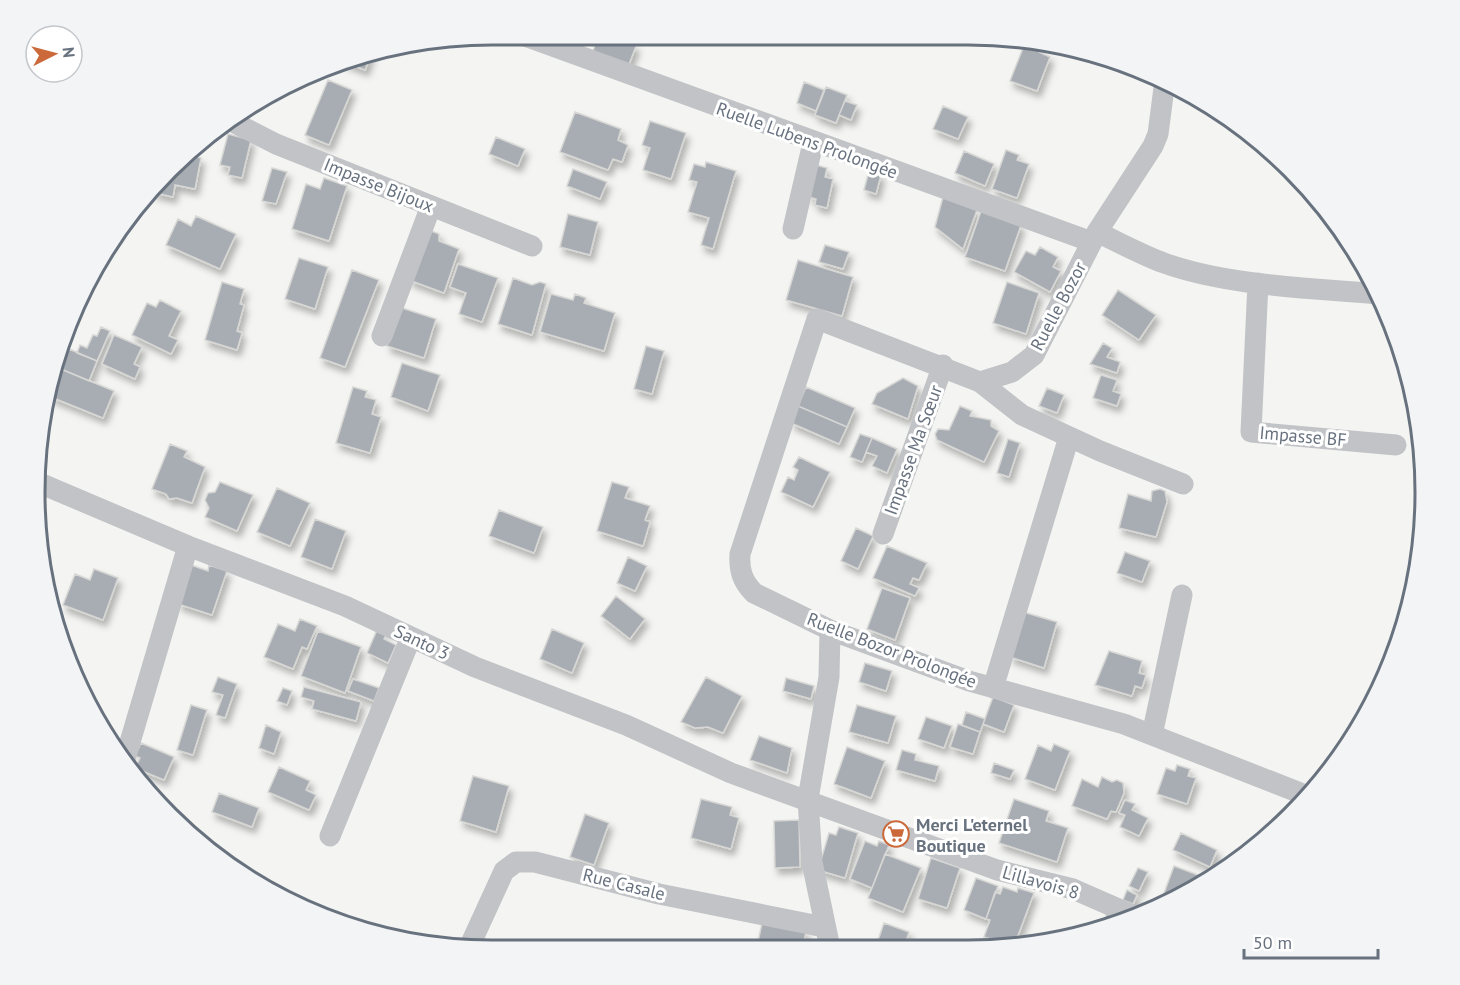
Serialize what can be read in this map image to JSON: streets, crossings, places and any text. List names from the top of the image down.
{
  "streets": {
    "street": [
      "Ruelle Lubens Prolongée",
      "Impasse Bijoux",
      "Ruelle Bozor",
      "Impasse BF",
      "Impasse Ma Sœur",
      "Santo 3",
      "Ruelle Bozor Prolongée",
      "Lillavois 8",
      "Rue Casale"
    ]
  },
  "crossings": [
    ["Ruelle Lubens Prolongée", "Ruelle Bozor"],
    ["Ruelle Lubens Prolongée", "Impasse BF"],
    ["Impasse Ma Sœur", "Ruelle Bozor Prolongée"],
    ["Santo 3", "Lillavois 8"]
  ],
  "places": {
    "supermarket": ["Merci L'eternel Boutique"]
  },
  "scale_bar": "50 m",
  "north": "right"
}
